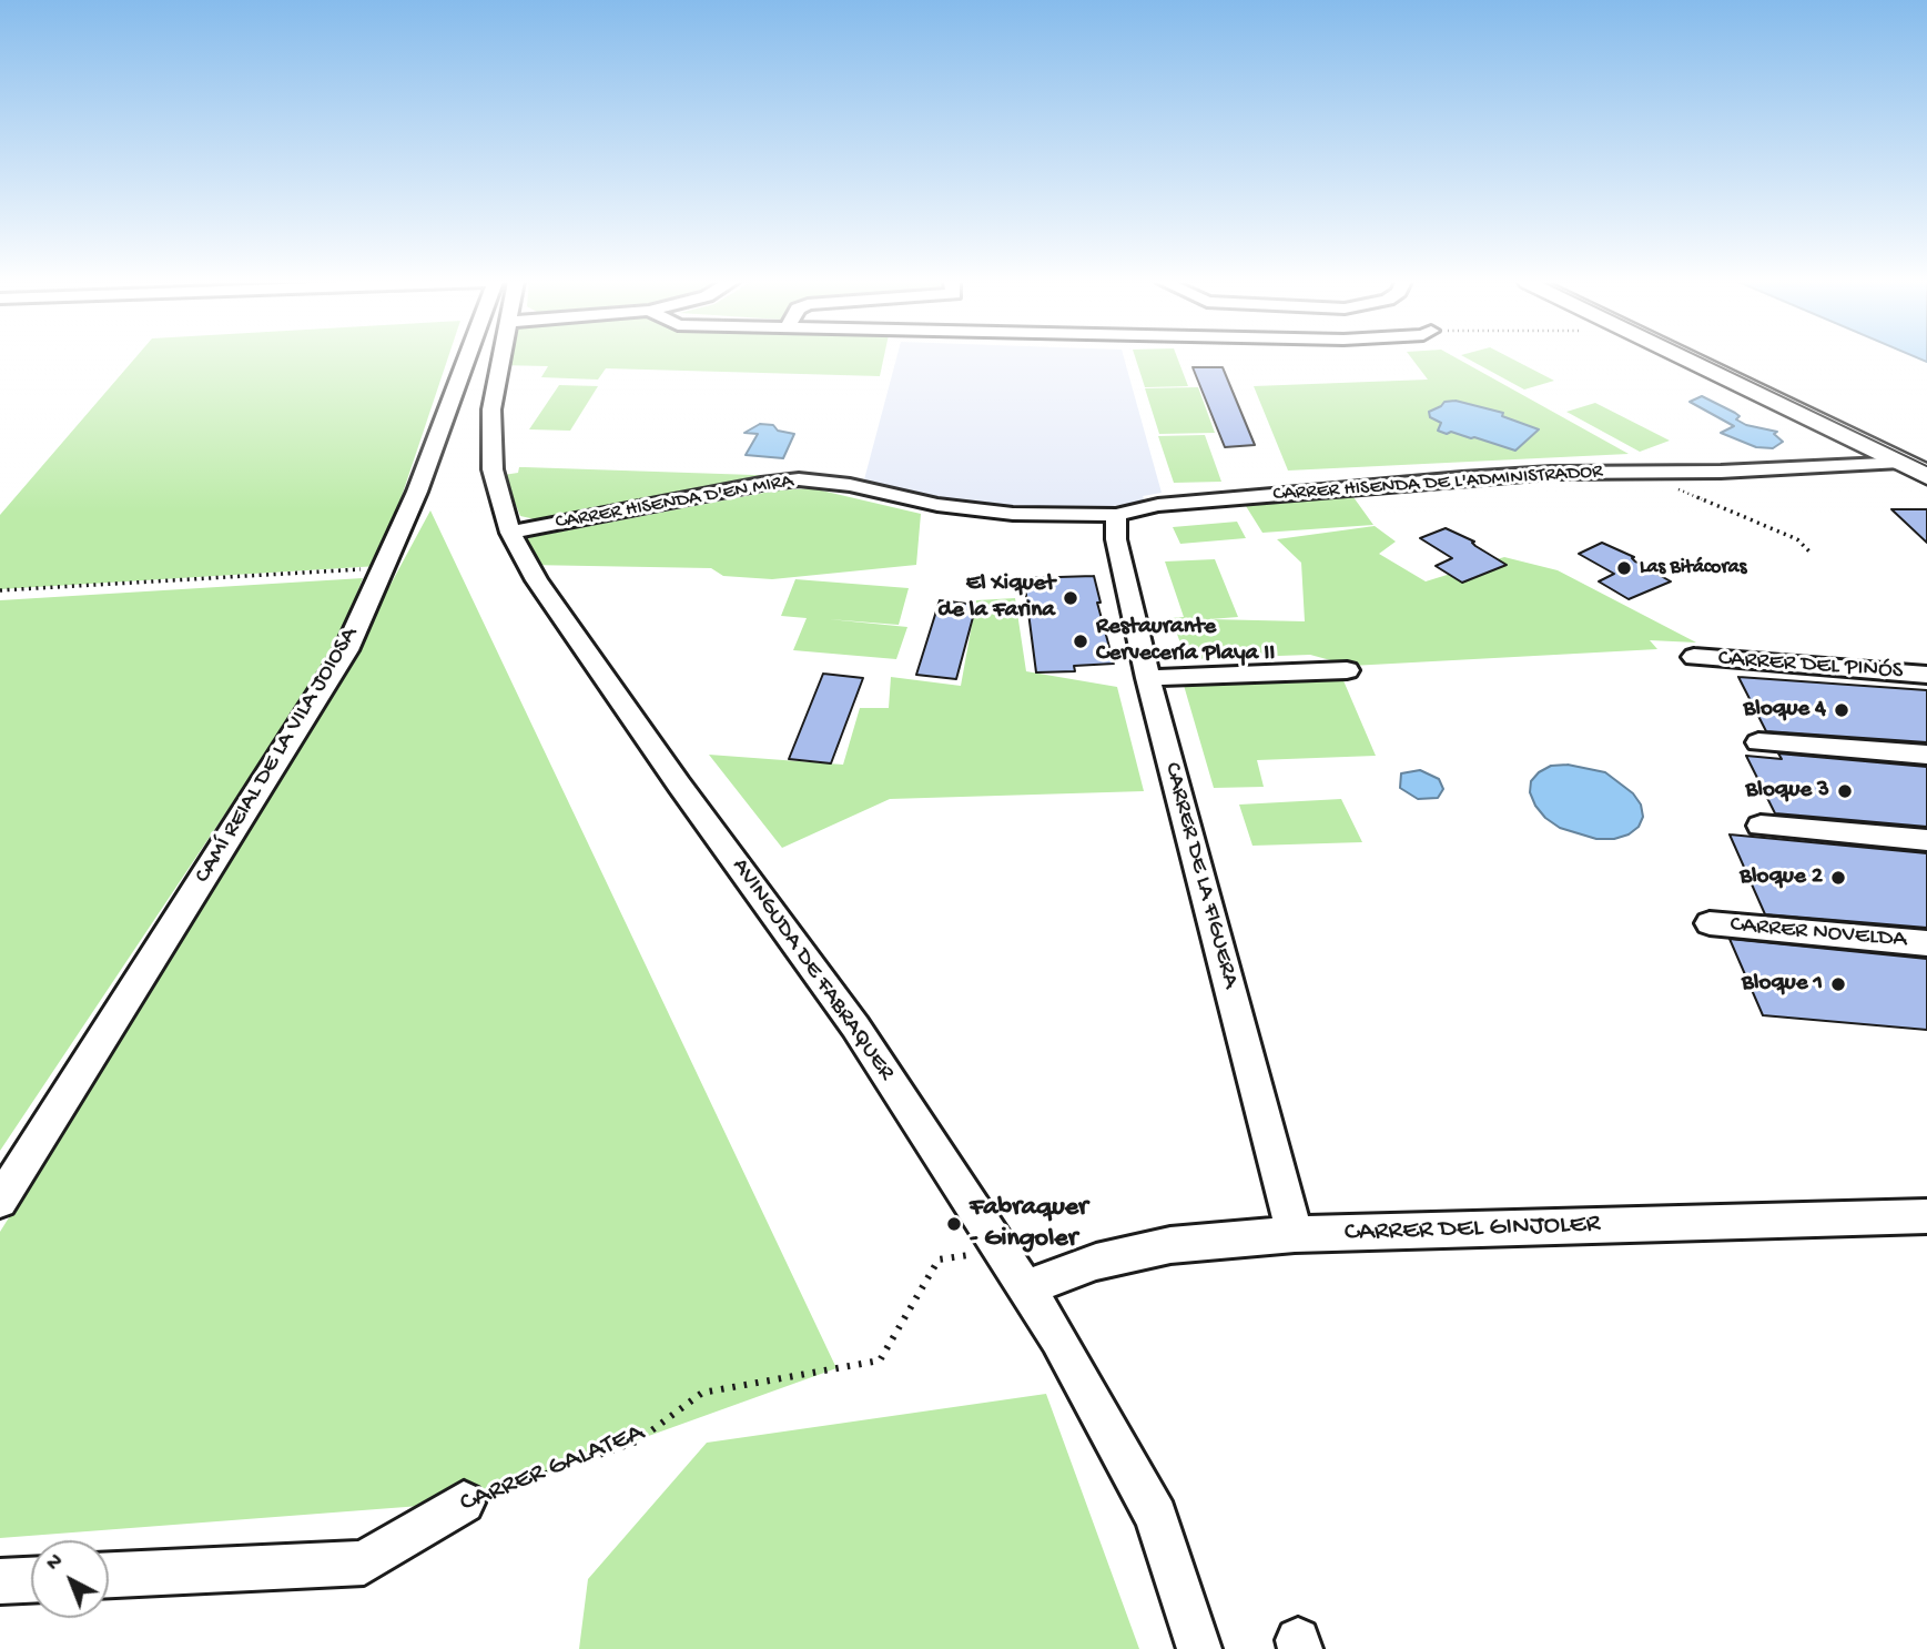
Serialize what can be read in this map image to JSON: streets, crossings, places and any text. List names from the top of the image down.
{
  "streets": {
    "street": [
      "CARRER HISENDA DE L'ADMINISTRADOR",
      "CARRER HISENDA D'EN MIRA",
      "CARRER DEL PINÓS",
      "CAMÍ REIAL DE LA VILA JOIOSA",
      "CARRER DE LA FIGUERA",
      "CARRER NOVELDA",
      "AVINGUDA DE FABRAQUER",
      "CARRER DEL GINJOLER",
      "CARRER GALATEA"
    ]
  },
  "crossings": [
    ["CARRER HISENDA DE L'ADMINISTRADOR", "CARRER HISENDA D'EN MIRA"],
    ["CARRER HISENDA DE L'ADMINISTRADOR", "CARRER DE LA FIGUERA"],
    ["CARRER HISENDA D'EN MIRA", "CARRER DE LA FIGUERA"],
    ["CARRER HISENDA D'EN MIRA", "AVINGUDA DE FABRAQUER"],
    ["CARRER DE LA FIGUERA", "CARRER DEL GINJOLER"],
    ["AVINGUDA DE FABRAQUER", "CARRER DEL GINJOLER"],
    ["AVINGUDA DE FABRAQUER", "CARRER GALATEA"]
  ],
  "places": [
    "Las Bitácoras",
    "El Xiquet de la Farina",
    "Restaurante Cervecería Playa II",
    "Bloque 4",
    "Bloque 3",
    "Bloque 2",
    "Bloque 1",
    "Fabraquer - Gingoler"
  ],
  "north": "top left"
}
